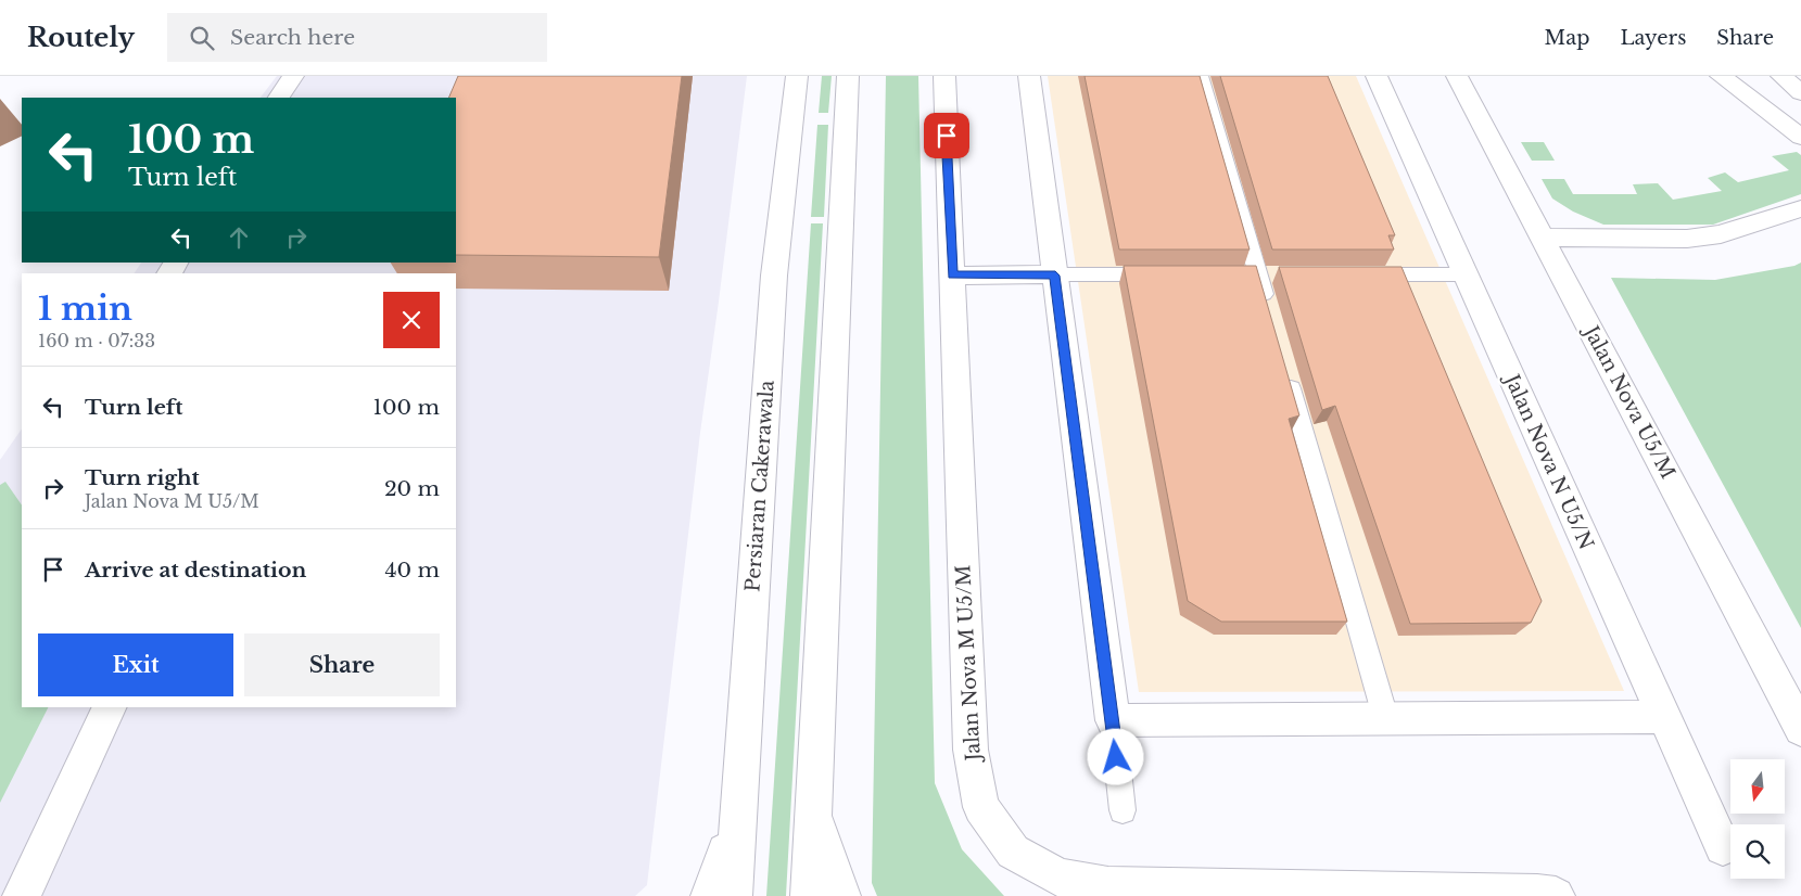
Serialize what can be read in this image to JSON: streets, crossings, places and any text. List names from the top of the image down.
{
  "streets": {
    "street": [
      "Jalan Nova U5/M",
      "Jalan Nova N U5/N",
      "Persiaran Cakerawala",
      "Jalan Nova M U5/M"
    ]
  },
  "north": "bottom",
  "page": {
    "header": "Routely",
    "search": "Search here",
    "nav": ["Map", "Layers", "Share"],
    "turn": ["100 m", "Turn left"],
    "heading": ["1 min", "160 m · 07:33"],
    "list": [
      {
        "name": "Turn left",
        "value": "100 m"
      },
      {
        "name": "Turn right",
        "note": "Jalan Nova M U5/M",
        "value": "20 m"
      },
      {
        "name": "Arrive at destination",
        "value": "40 m"
      }
    ],
    "buttons": ["Exit", "Share"]
  }
}
